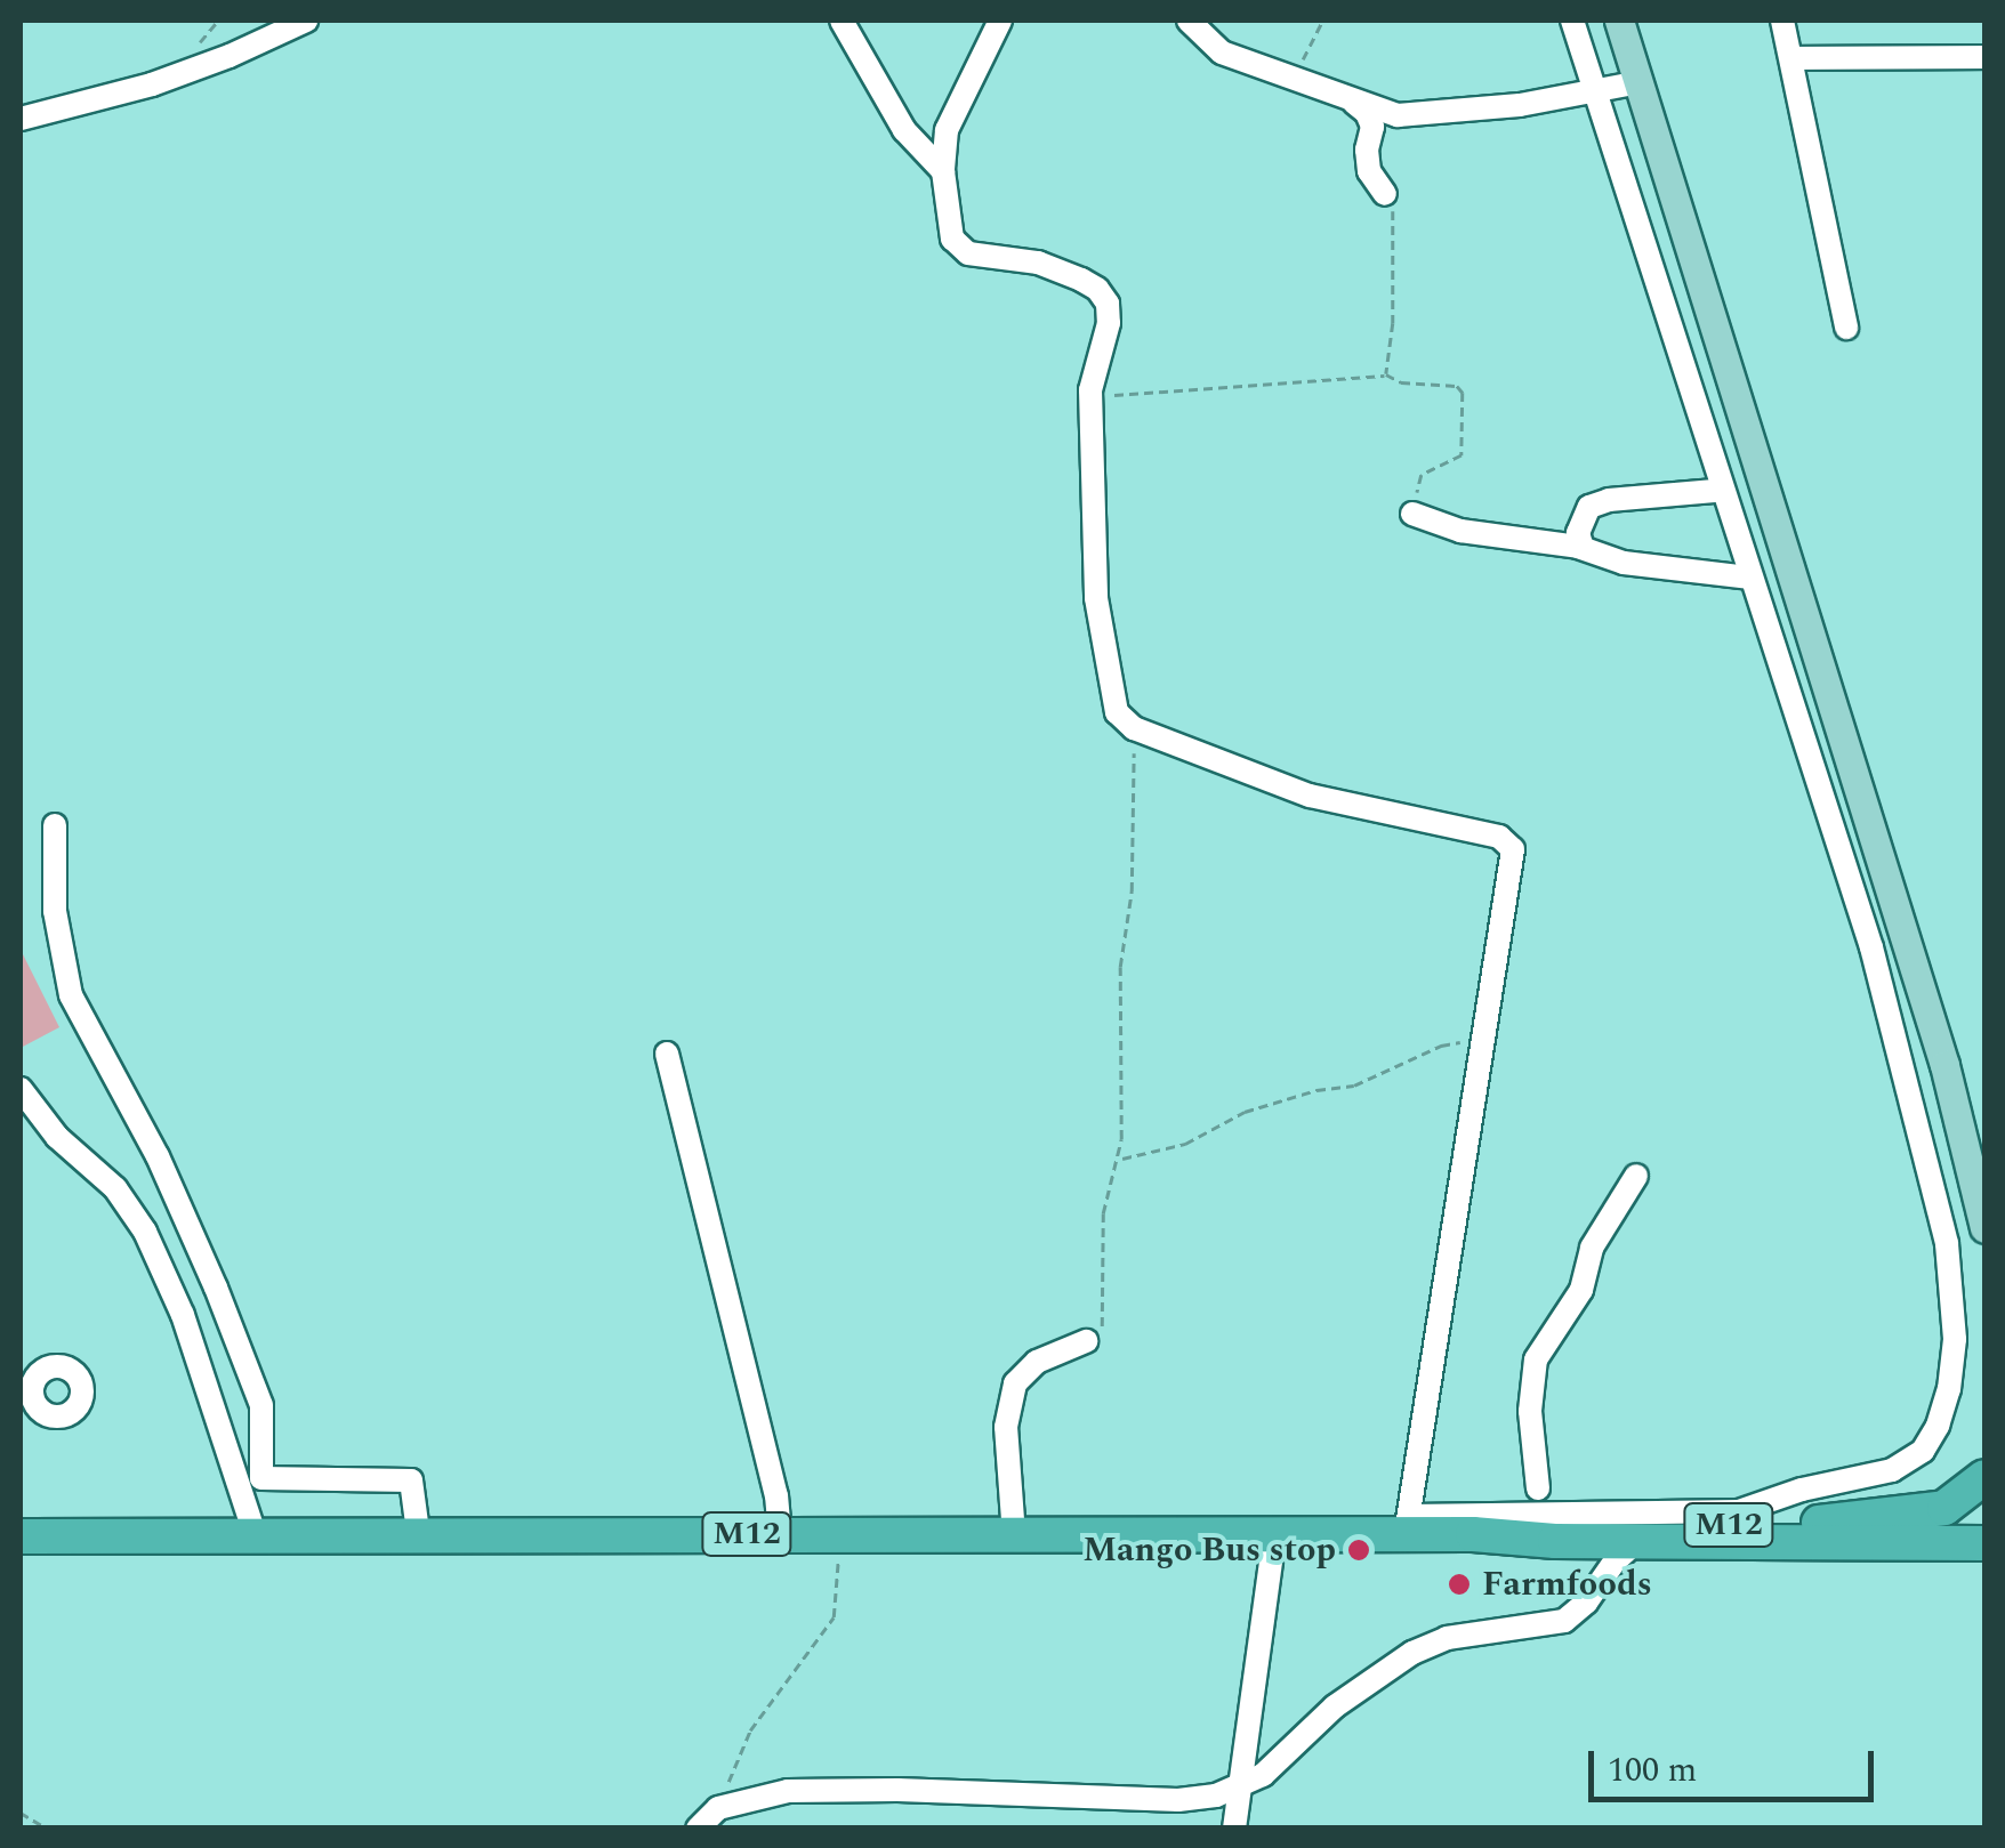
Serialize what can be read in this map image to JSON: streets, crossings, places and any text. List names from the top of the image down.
{
  "streets": {
    "highway": ["M12"]
  },
  "places": ["Mango Bus stop", "Farmfoods"],
  "scale_bar": "100 m"
}
